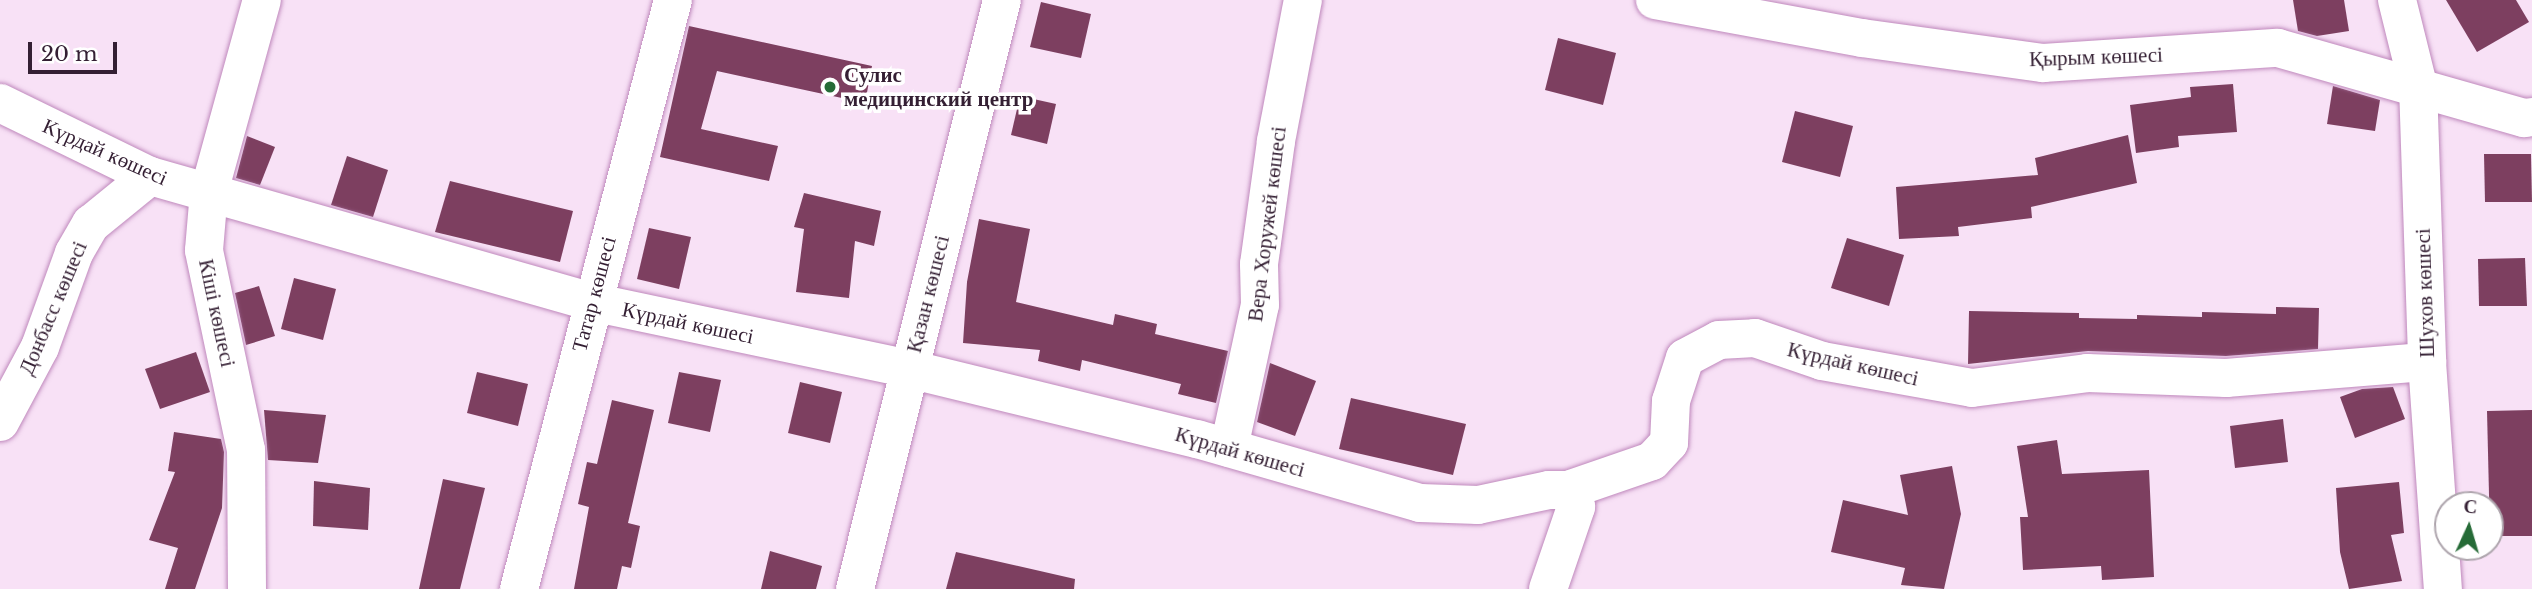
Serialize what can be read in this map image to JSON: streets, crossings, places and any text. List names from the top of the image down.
{
  "streets": {
    "street": [
      "Қырым көшесі",
      "Күрдай көшесі",
      "Вера Хоружей көшесі",
      "Шухов көшесі",
      "Татар көшесі",
      "Қазан көшесі",
      "Донбасс көшесі",
      "Кіші көшесі"
    ]
  },
  "crossings": [
    ["Қырым көшесі", "Шухов көшесі"],
    ["Күрдай көшесі", "Вера Хоружей көшесі"],
    ["Күрдай көшесі", "Шухов көшесі"],
    ["Күрдай көшесі", "Татар көшесі"],
    ["Күрдай көшесі", "Қазан көшесі"],
    ["Күрдай көшесі", "Донбасс көшесі"],
    ["Күрдай көшесі", "Кіші көшесі"]
  ],
  "places": ["Сулис медицинский центр"],
  "scale_bar": "20 m",
  "north": "top"
}
